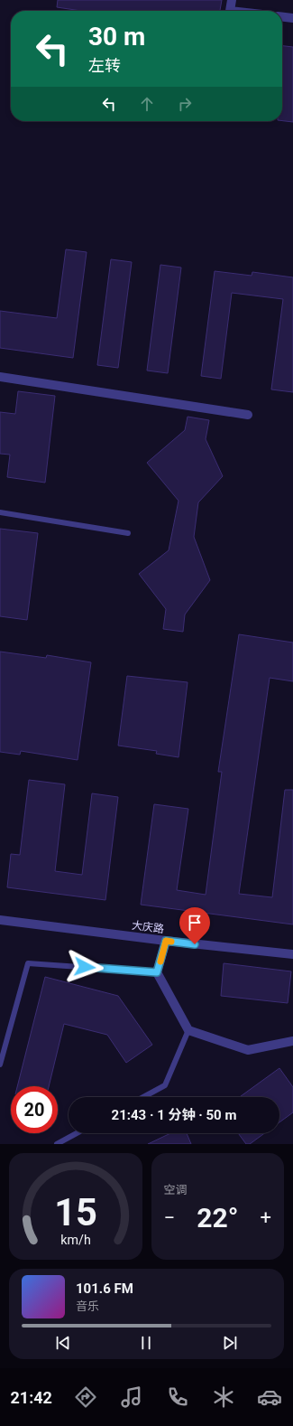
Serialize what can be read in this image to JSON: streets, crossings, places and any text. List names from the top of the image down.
{
  "streets": {
    "street": ["大庆路"]
  },
  "page": {
    "turn": ["30 m", "左转"],
    "limit": "20",
    "trip": "21:43 · 1 分钟 · 50 m",
    "tile": "空调",
    "heat": ["−", "22°", "+"],
    "song": ["101.6 FM", "音乐"],
    "tabs": "21:42",
    "gauge": ["15", "km/h"]
  }
}
